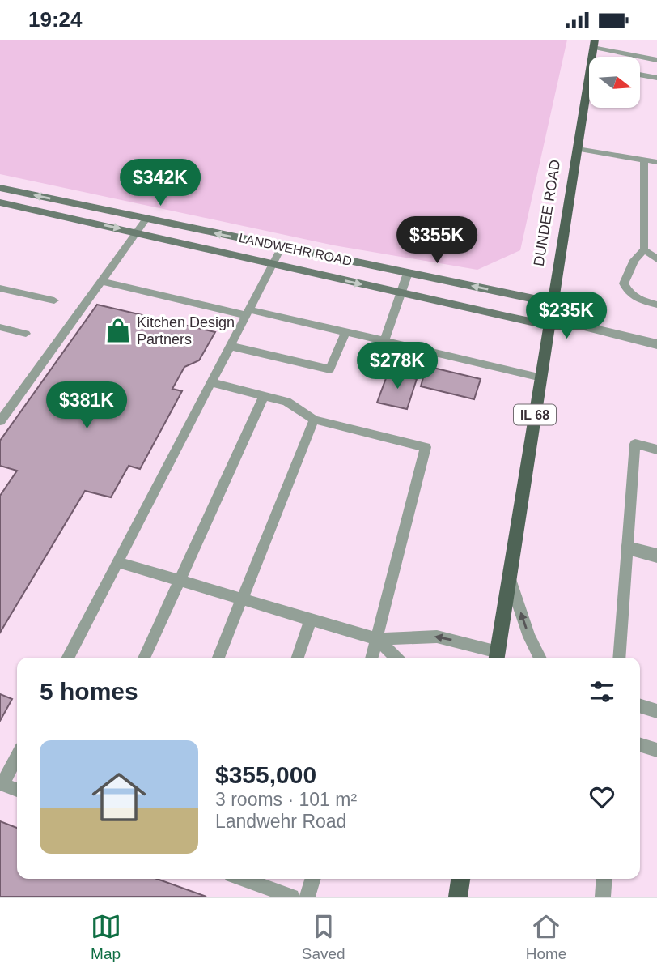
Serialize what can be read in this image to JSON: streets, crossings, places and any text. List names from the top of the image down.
{
  "streets": {
    "main road": ["DUNDEE ROAD", "LANDWEHR ROAD", "IL 68"]
  },
  "crossings": [
    ["DUNDEE ROAD", "LANDWEHR ROAD"]
  ],
  "places": {
    "shop": ["Kitchen Design Partners"]
  },
  "north": "right",
  "page": {
    "status": "19:24",
    "price": [
      "$342K",
      "$355K",
      "$235K",
      "$278K",
      "$381K"
    ],
    "heading": "5 homes",
    "list": [
      {
        "name": "$355,000",
        "note": "3 rooms · 101 m² · Landwehr Road"
      }
    ],
    "tabs": ["Map", "Saved", "Home"]
  }
}
